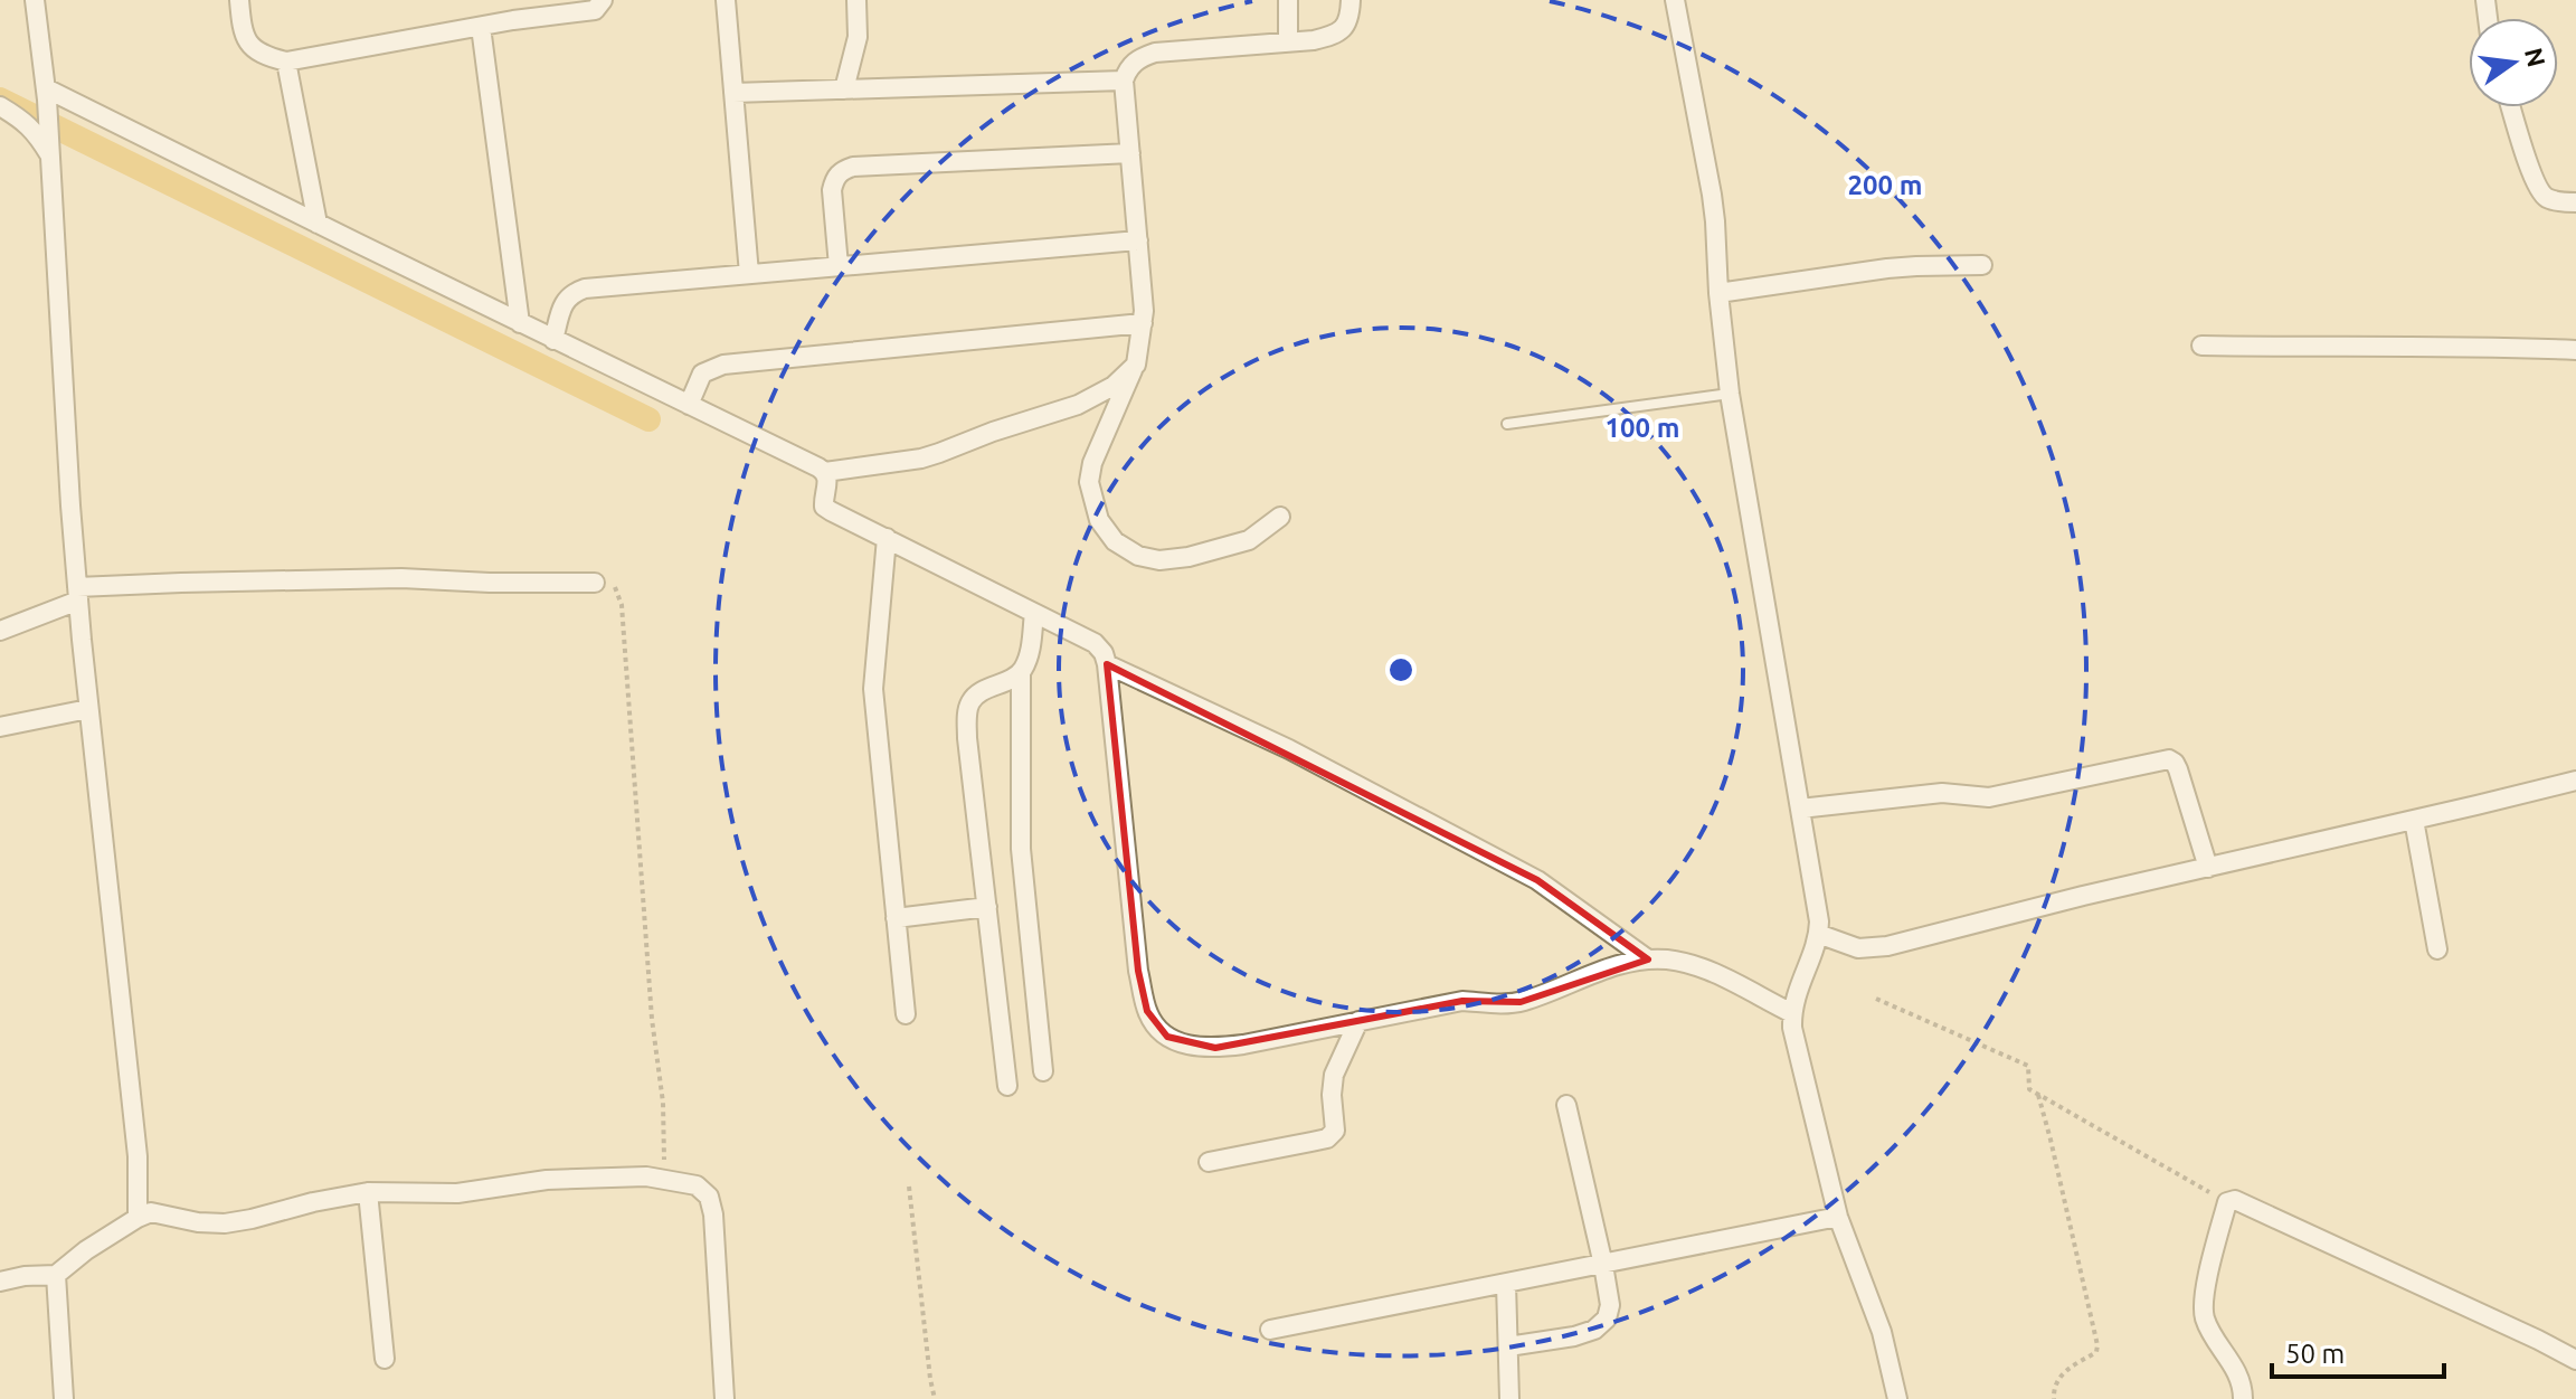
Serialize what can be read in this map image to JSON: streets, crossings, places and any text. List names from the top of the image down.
{
  "scale_bar": "50 m",
  "north": "right",
  "rings": ["200 m", "100 m"]
}
